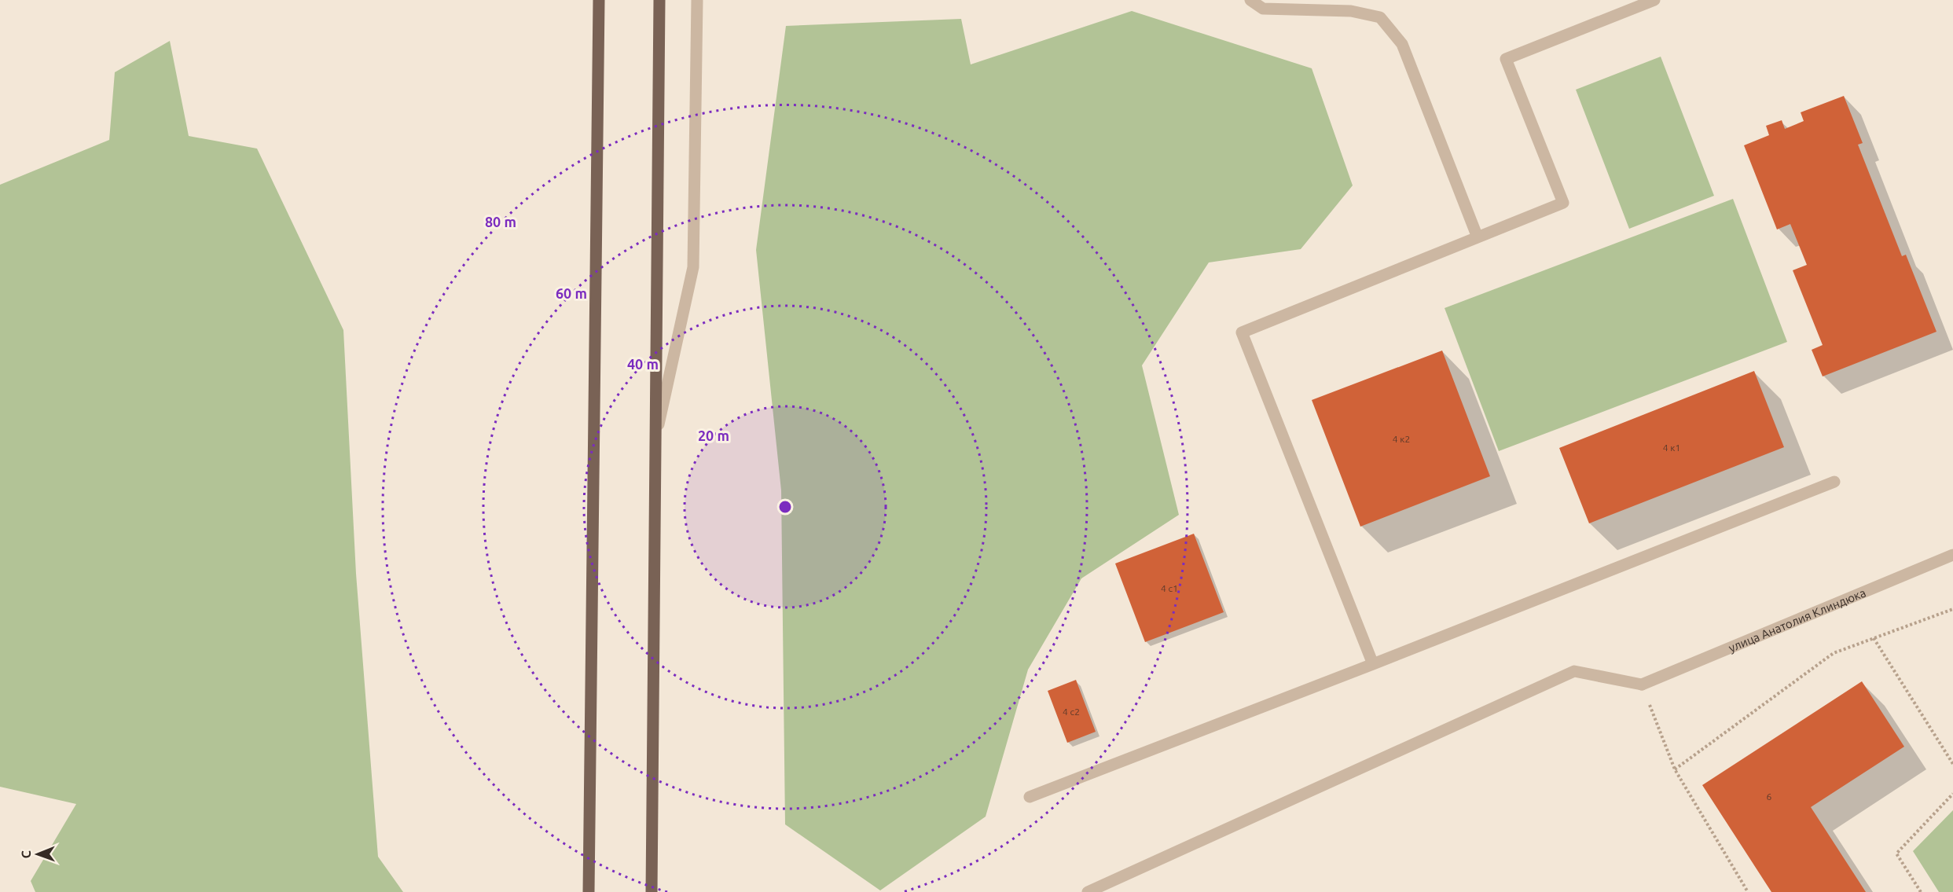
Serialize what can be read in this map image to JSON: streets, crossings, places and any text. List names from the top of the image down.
{
  "streets": {
    "street": ["улица Анатолия Клиндюка"]
  },
  "house_numbers": [
    "4 к2",
    "4 к1",
    "4 с1",
    "4 с2",
    "6"
  ],
  "north": "left",
  "rings": [
    "80 m",
    "60 m",
    "40 m",
    "20 m"
  ]
}
